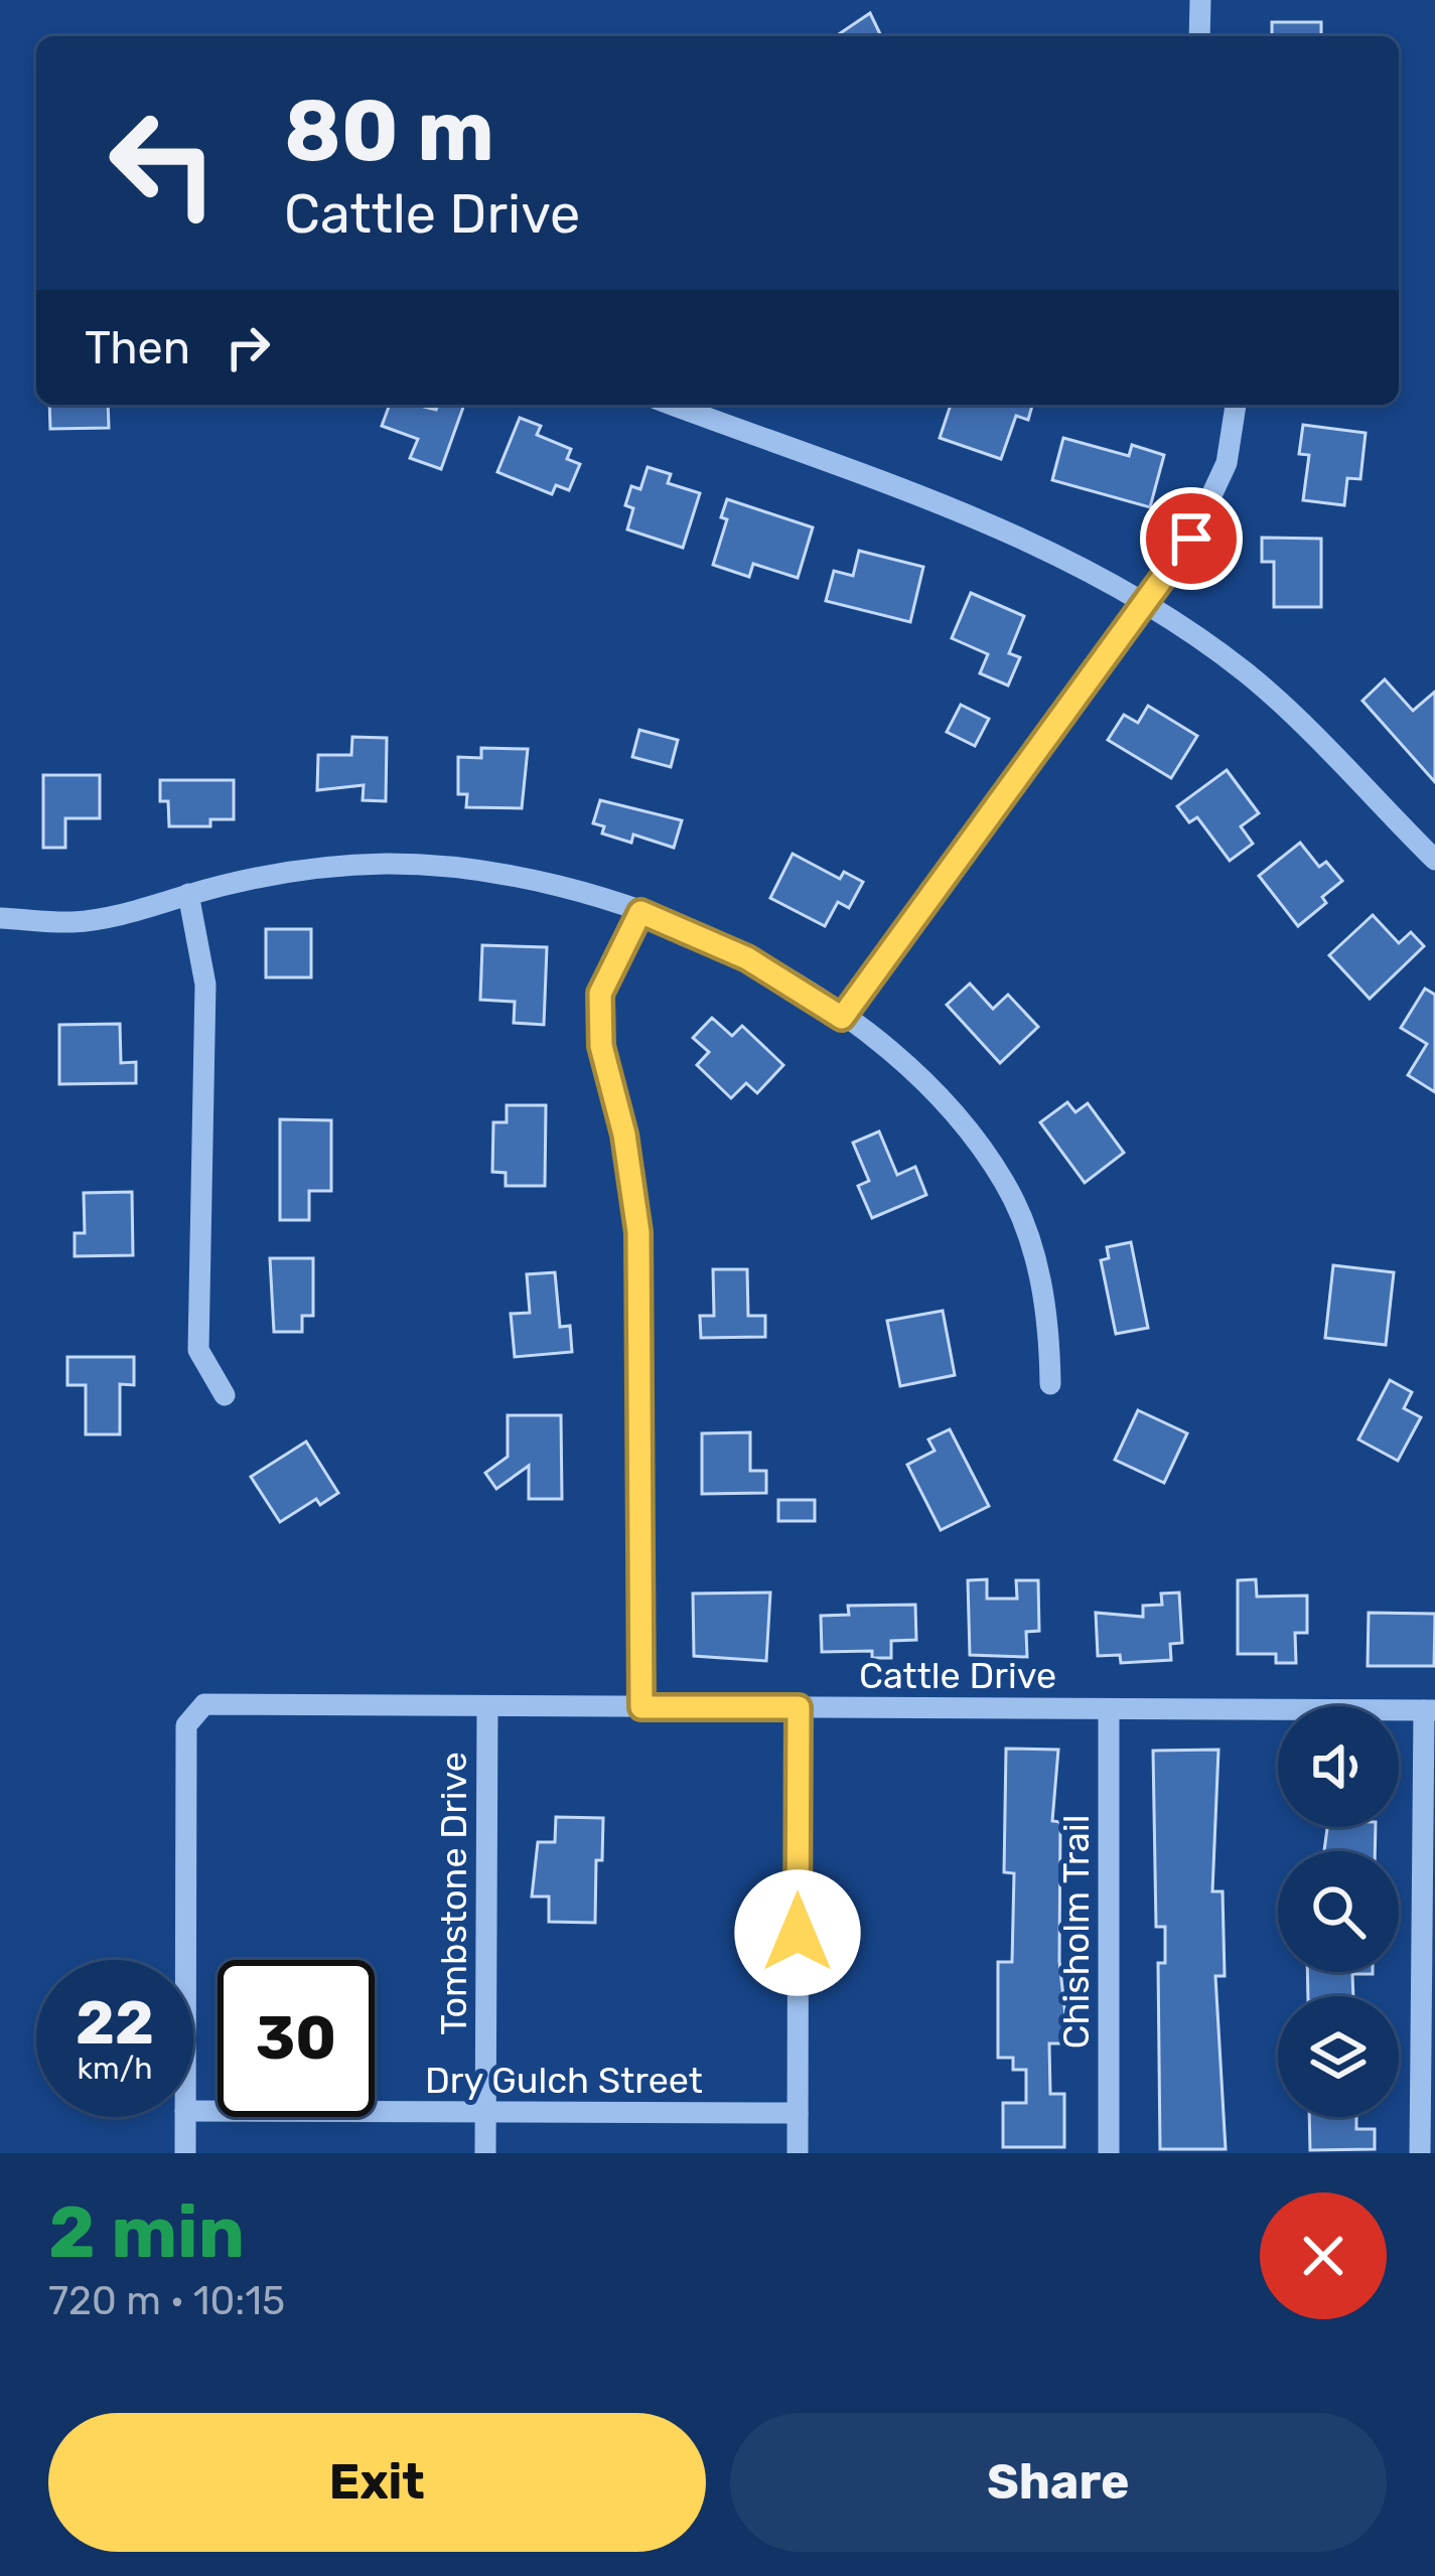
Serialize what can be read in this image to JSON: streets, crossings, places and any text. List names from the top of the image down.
{
  "streets": {
    "street": [
      "Cattle Drive",
      "Tombstone Drive",
      "Chisholm Trail",
      "Dry Gulch Street"
    ]
  },
  "crossings": [
    ["Cattle Drive", "Tombstone Drive"],
    ["Cattle Drive", "Chisholm Trail"],
    ["Tombstone Drive", "Dry Gulch Street"]
  ],
  "page": {
    "turn": ["80 m", "Cattle Drive"],
    "then": "Then",
    "speed": "22 km/h",
    "limit": "30",
    "heading": ["2 min", "720 m · 10:15"],
    "buttons": ["Exit", "Share"]
  }
}
